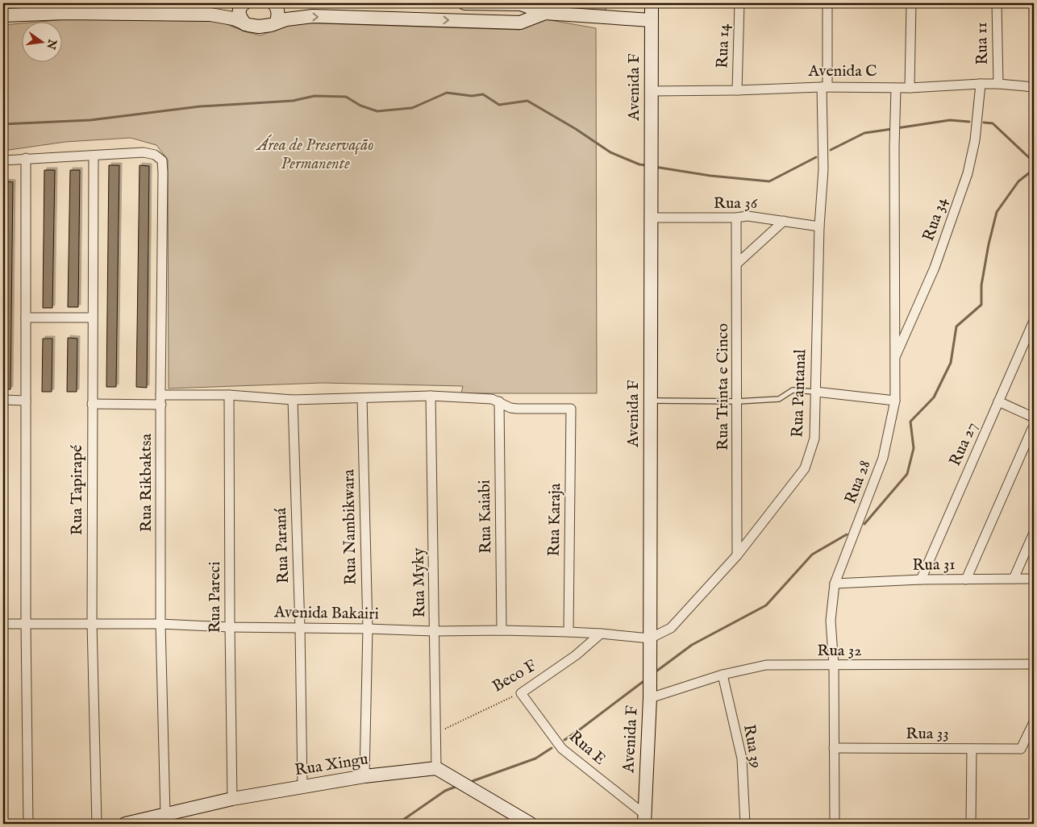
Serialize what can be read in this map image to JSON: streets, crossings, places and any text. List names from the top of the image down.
{
  "streets": {
    "street": [
      "Rua 11",
      "Rua 14",
      "Avenida C",
      "Avenida F",
      "Rua 36",
      "Rua 34",
      "Rua Trinta e Cinco",
      "Rua Pantanal",
      "Rua 27",
      "Rua 28",
      "Rua Rikbaktsa",
      "Rua Tapirapé",
      "Rua Kaiabi",
      "Rua Karaja",
      "Rua Nambikwara",
      "Rua Paraná",
      "Rua 31",
      "Rua Myky",
      "Rua Pareci",
      "Avenida Bakairi",
      "Rua 32",
      "Beco F",
      "Rua 33",
      "Rua 39",
      "Rua E",
      "Rua Xingu"
    ]
  },
  "crossings": [
    ["Rua 11", "Avenida C"],
    ["Rua 14", "Avenida C"],
    ["Avenida C", "Avenida F"],
    ["Avenida C", "Rua 34"],
    ["Avenida C", "Rua Pantanal"],
    ["Avenida C", "Rua 28"],
    ["Avenida F", "Rua 36"],
    ["Avenida F", "Rua Pantanal"],
    ["Avenida F", "Avenida Bakairi"],
    ["Avenida F", "Rua 32"],
    ["Avenida F", "Rua E"],
    ["Rua 36", "Rua Trinta e Cinco"],
    ["Rua 36", "Rua Pantanal"],
    ["Rua 34", "Rua 28"],
    ["Rua Trinta e Cinco", "Rua Pantanal"],
    ["Rua Pantanal", "Avenida Bakairi"],
    ["Rua 27", "Rua 31"],
    ["Rua 28", "Rua 31"],
    ["Rua 28", "Rua 32"],
    ["Rua 28", "Rua 33"],
    ["Rua Rikbaktsa", "Rua Tapirapé"],
    ["Rua Rikbaktsa", "Avenida Bakairi"],
    ["Rua Rikbaktsa", "Rua Xingu"],
    ["Rua Tapirapé", "Avenida Bakairi"],
    ["Rua Kaiabi", "Rua Karaja"],
    ["Rua Kaiabi", "Avenida Bakairi"],
    ["Rua Karaja", "Avenida Bakairi"],
    ["Rua Nambikwara", "Avenida Bakairi"],
    ["Rua Nambikwara", "Rua Xingu"],
    ["Rua Paraná", "Avenida Bakairi"],
    ["Rua Paraná", "Rua Xingu"],
    ["Rua Myky", "Avenida Bakairi"],
    ["Rua Myky", "Beco F"],
    ["Rua Myky", "Rua Xingu"],
    ["Rua Pareci", "Avenida Bakairi"],
    ["Rua Pareci", "Rua Xingu"],
    ["Avenida Bakairi", "Beco F"],
    ["Rua 32", "Rua 39"],
    ["Beco F", "Rua E"]
  ],
  "parks": ["Área de Preservação Permanente"],
  "north": "right"
}
